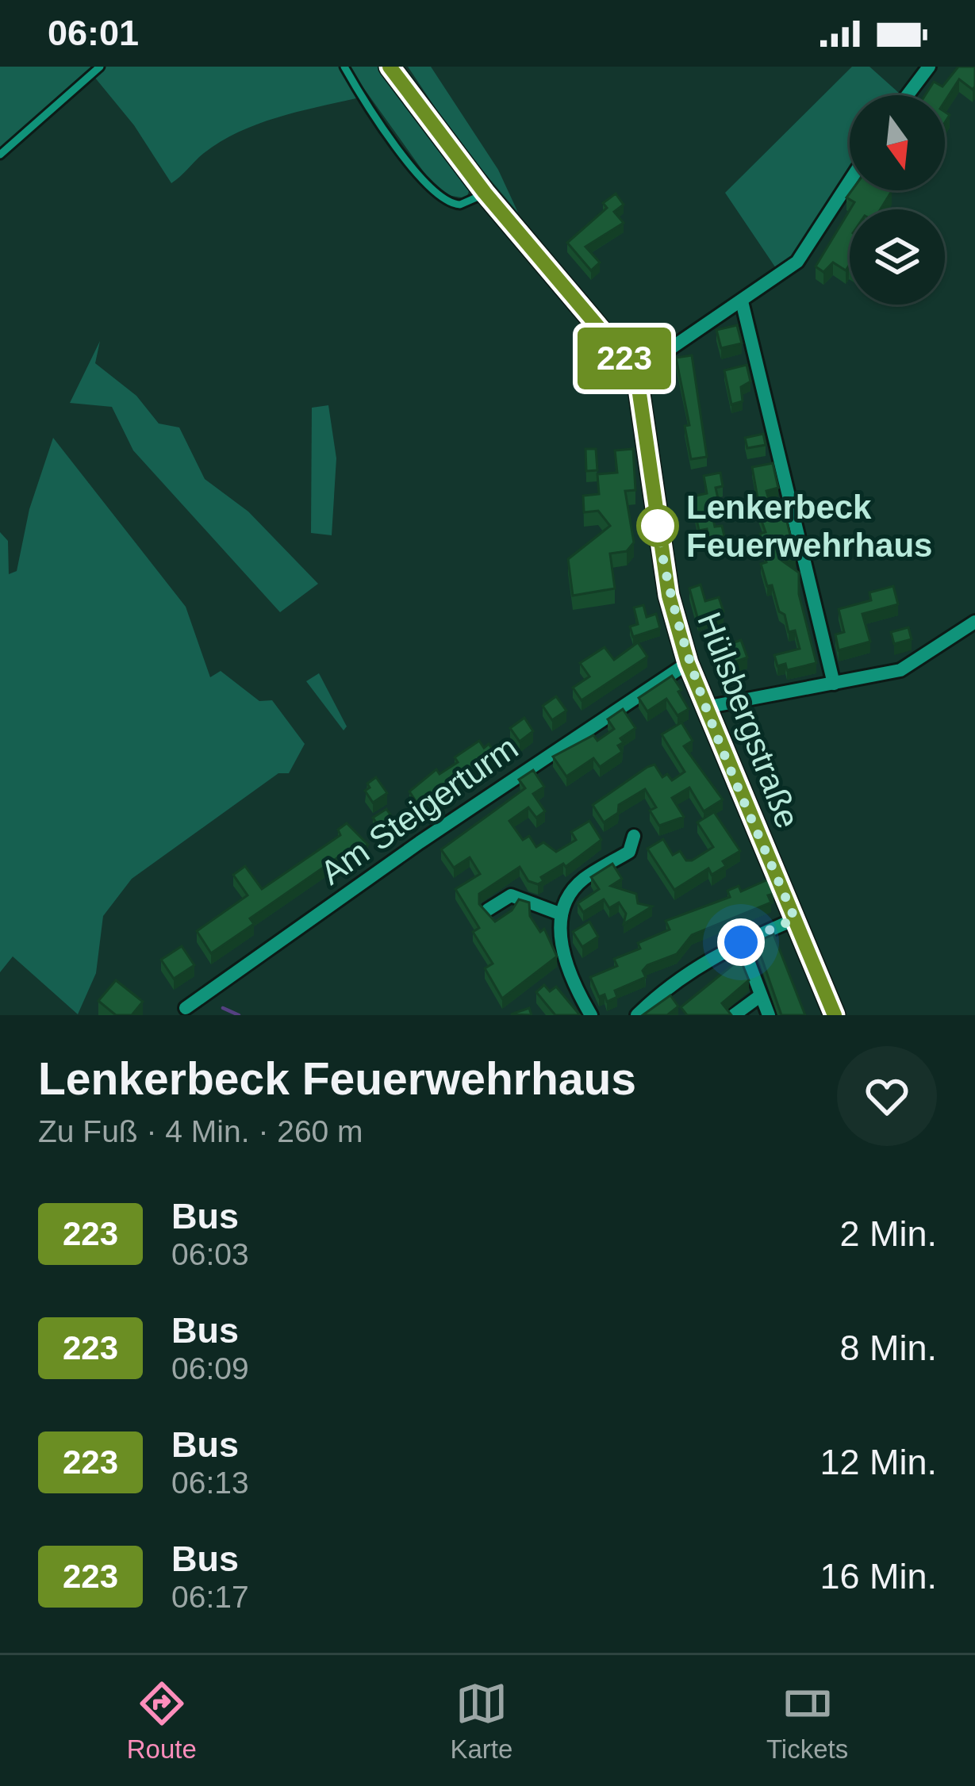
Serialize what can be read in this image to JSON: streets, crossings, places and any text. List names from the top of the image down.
{
  "streets": {
    "street": ["Hülsbergstraße", "Am Steigerturm"]
  },
  "crossings": [
    ["Hülsbergstraße", "Am Steigerturm"]
  ],
  "places": ["Lenkerbeck Feuerwehrhaus"],
  "lines": ["bus line 223"],
  "north": "bottom",
  "page": {
    "status": "06:01",
    "on_map": "223",
    "heading": ["Lenkerbeck Feuerwehrhaus", "Zu Fuß · 4 Min. · 260 m"],
    "list": [
      {
        "mark": "223",
        "name": "Bus",
        "note": "06:03",
        "value": "2 Min."
      },
      {
        "mark": "223",
        "name": "Bus",
        "note": "06:09",
        "value": "8 Min."
      },
      {
        "mark": "223",
        "name": "Bus",
        "note": "06:13",
        "value": "12 Min."
      },
      {
        "mark": "223",
        "name": "Bus",
        "note": "06:17",
        "value": "16 Min."
      }
    ],
    "tabs": ["Route", "Karte", "Tickets"]
  }
}
